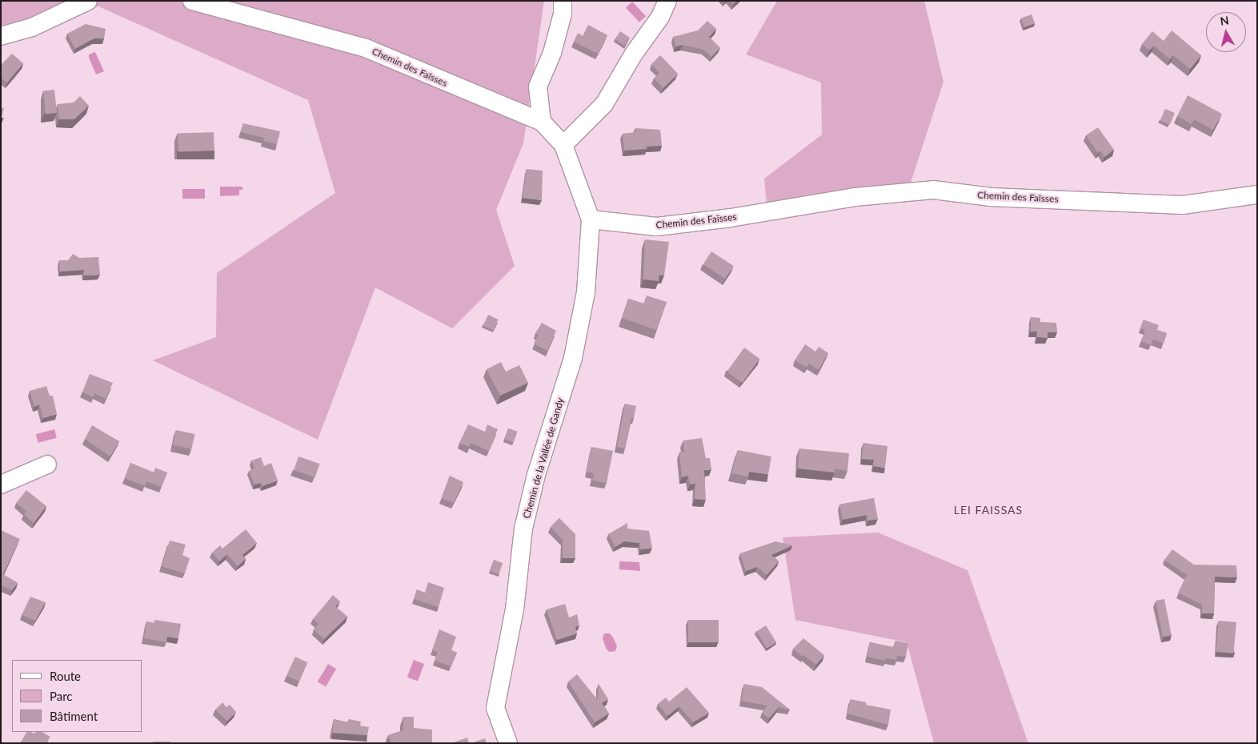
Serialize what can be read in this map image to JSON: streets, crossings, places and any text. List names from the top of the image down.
{
  "streets": {
    "street": ["Chemin des Faïsses", "Chemin de la Vallée de Gandy"]
  },
  "crossings": [
    ["Chemin des Faïsses", "Chemin de la Vallée de Gandy"]
  ],
  "districts": ["LEI FAISSAS"],
  "legend": ["Route", "Parc", "Bâtiment"],
  "north": "top"
}
